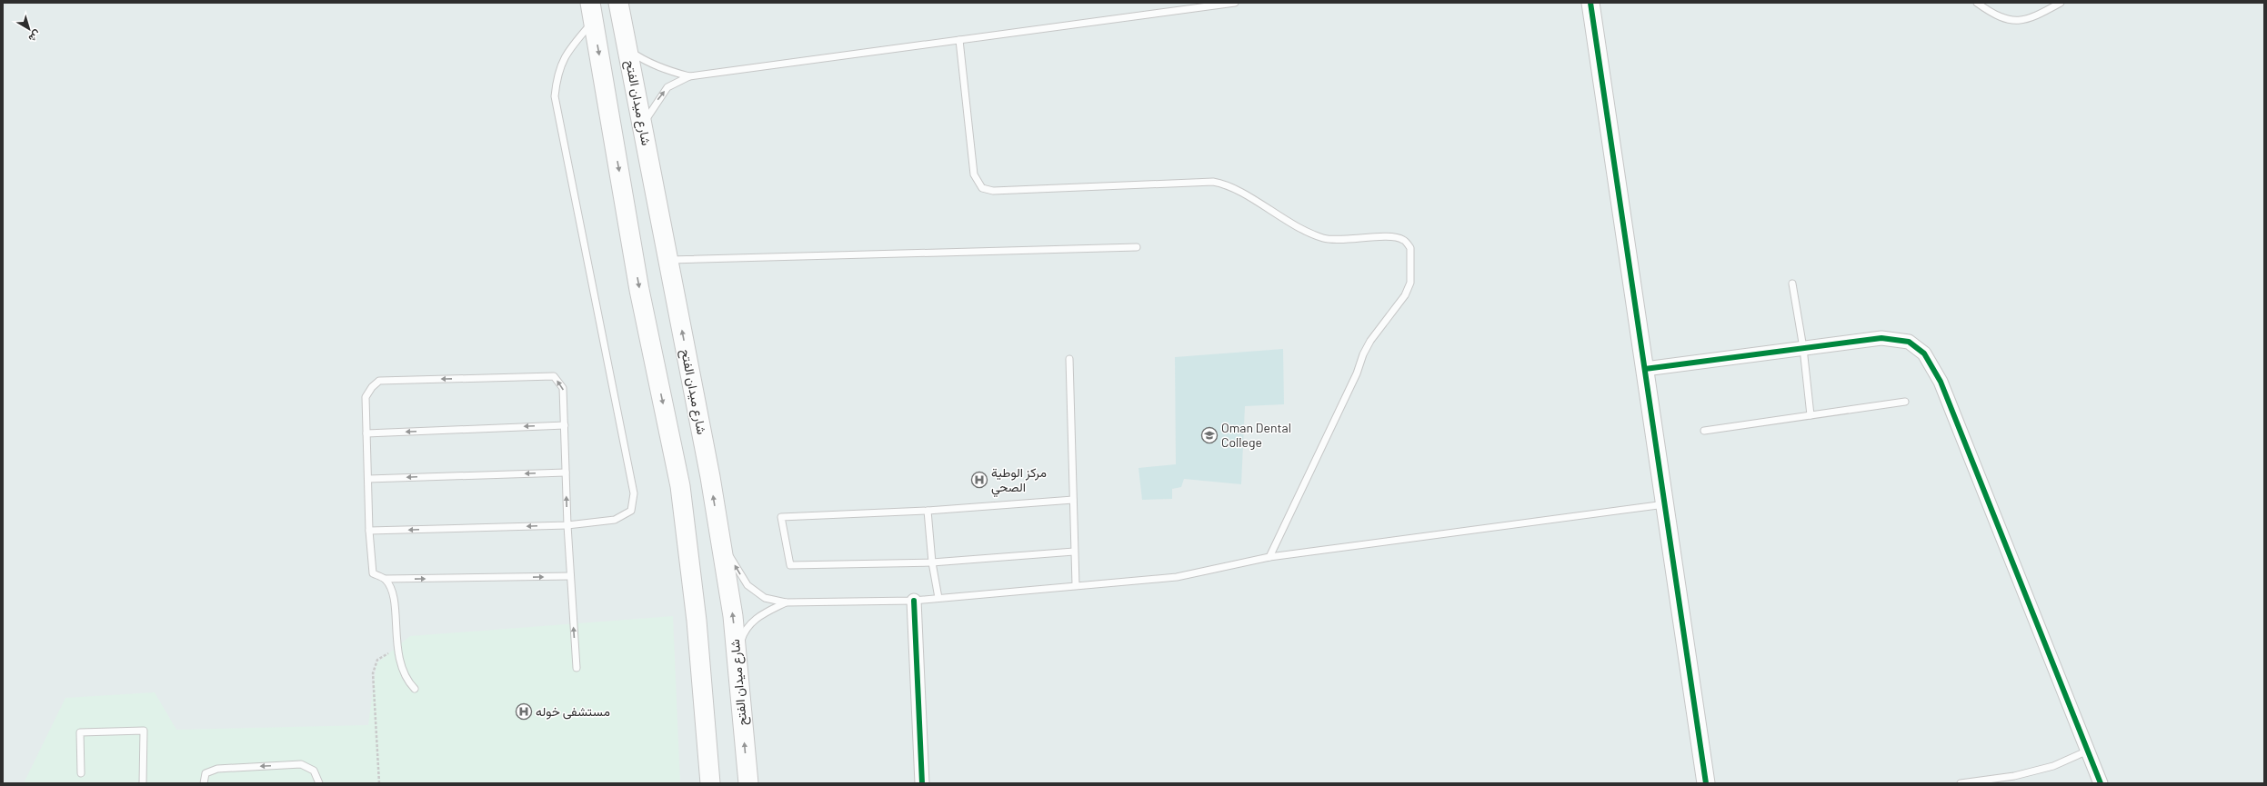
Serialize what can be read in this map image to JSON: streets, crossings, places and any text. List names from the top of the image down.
{
  "streets": {
    "main road": ["شارع ميدان الفتح"]
  },
  "places": {
    "school or university": ["Oman Dental College"],
    "hospital": ["مركز الوطية الصحي", "مستشفى خوله"]
  },
  "north": "bottom right"
}
